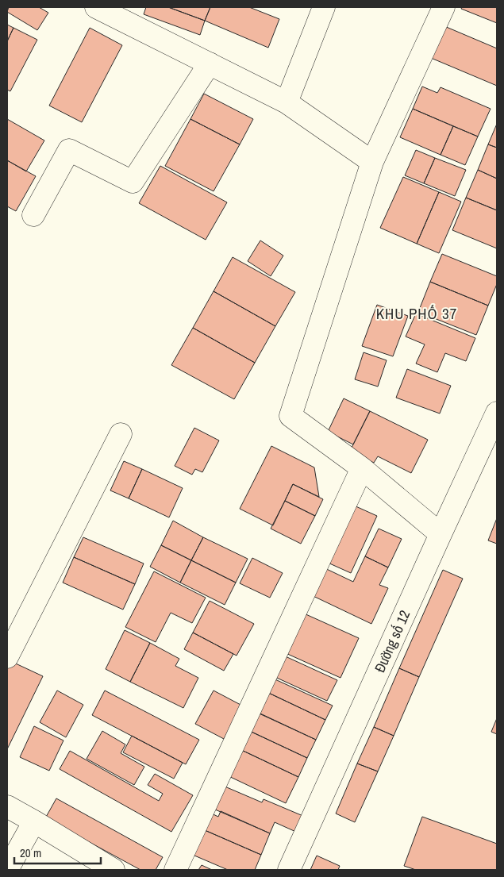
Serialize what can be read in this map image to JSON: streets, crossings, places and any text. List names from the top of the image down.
{
  "streets": {
    "street": ["Đường số 12"]
  },
  "districts": ["KHU PHỐ 37"],
  "scale_bar": "20 m"
}
